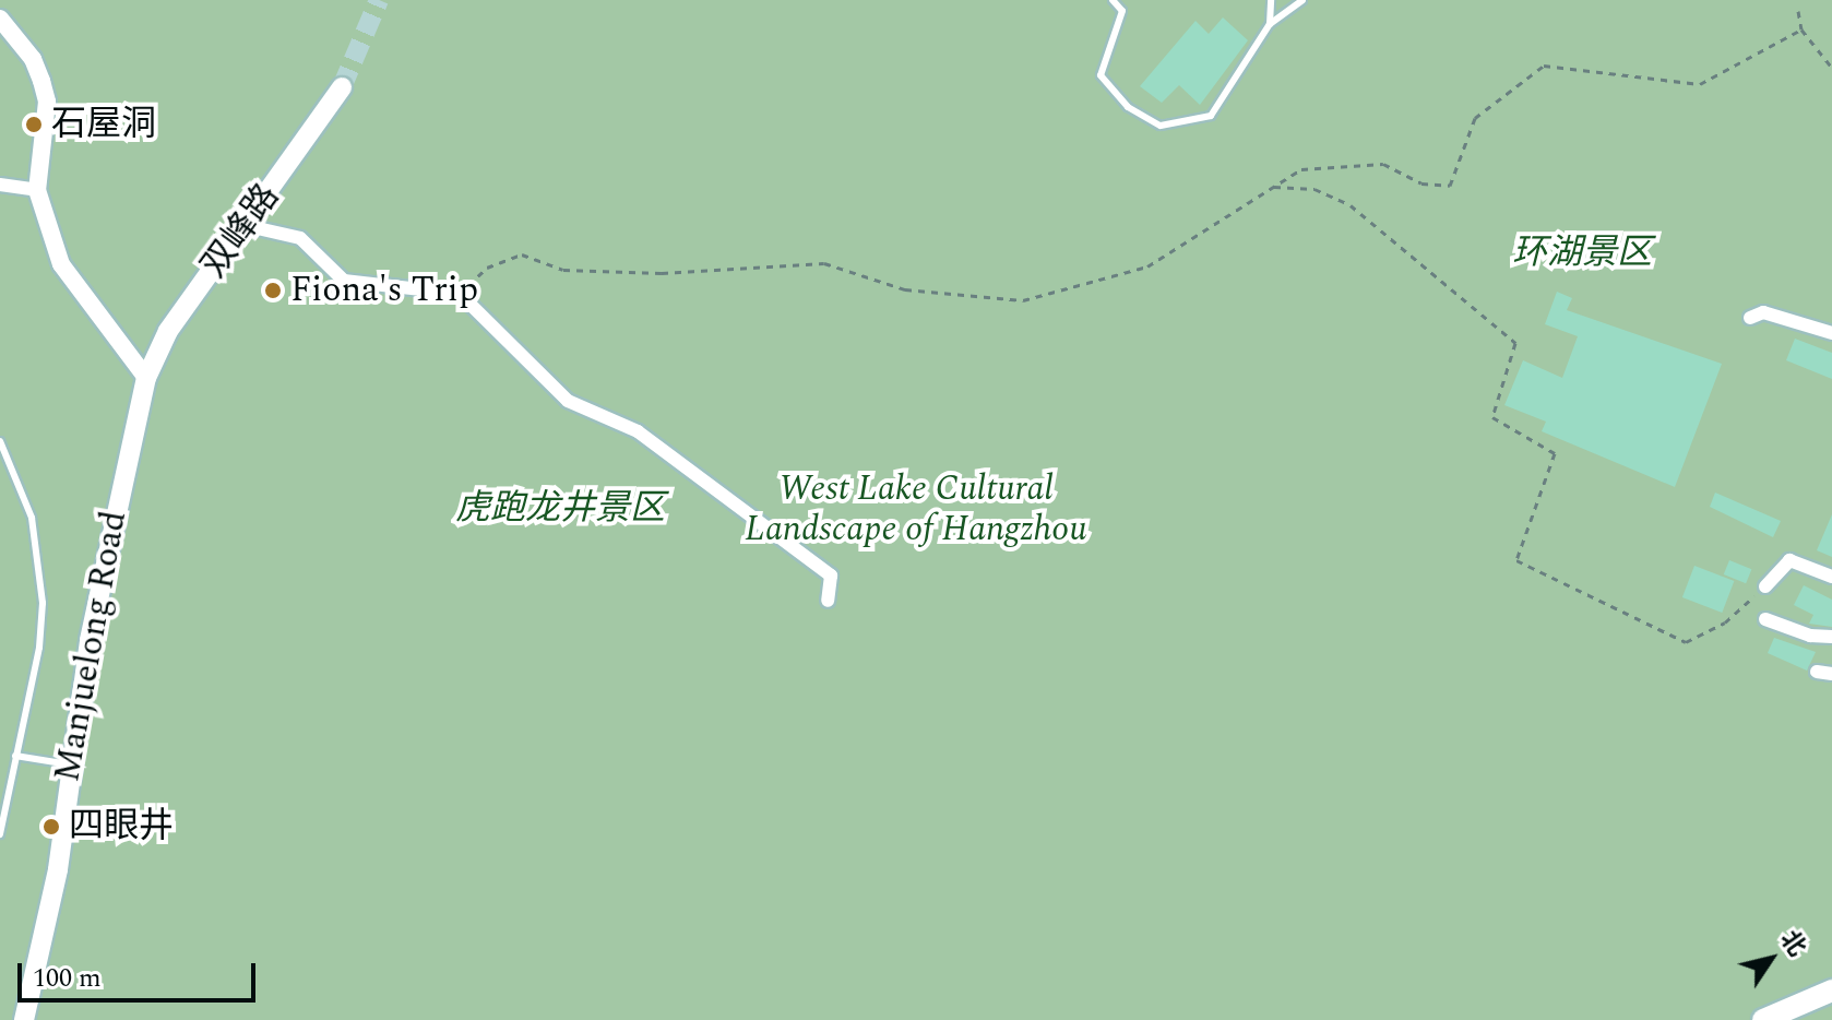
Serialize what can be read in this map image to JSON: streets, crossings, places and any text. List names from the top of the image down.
{
  "streets": {
    "main road": ["双峰路", "Manjuelong Road"]
  },
  "crossings": [
    ["双峰路", "Manjuelong Road"]
  ],
  "parks": ["环湖景区", "West Lake Cultural Landscape of Hangzhou", "虎跑龙井景区"],
  "places": ["石屋洞", "Fiona's Trip", "四眼井"],
  "scale_bar": "100 m",
  "north": "top right"
}
